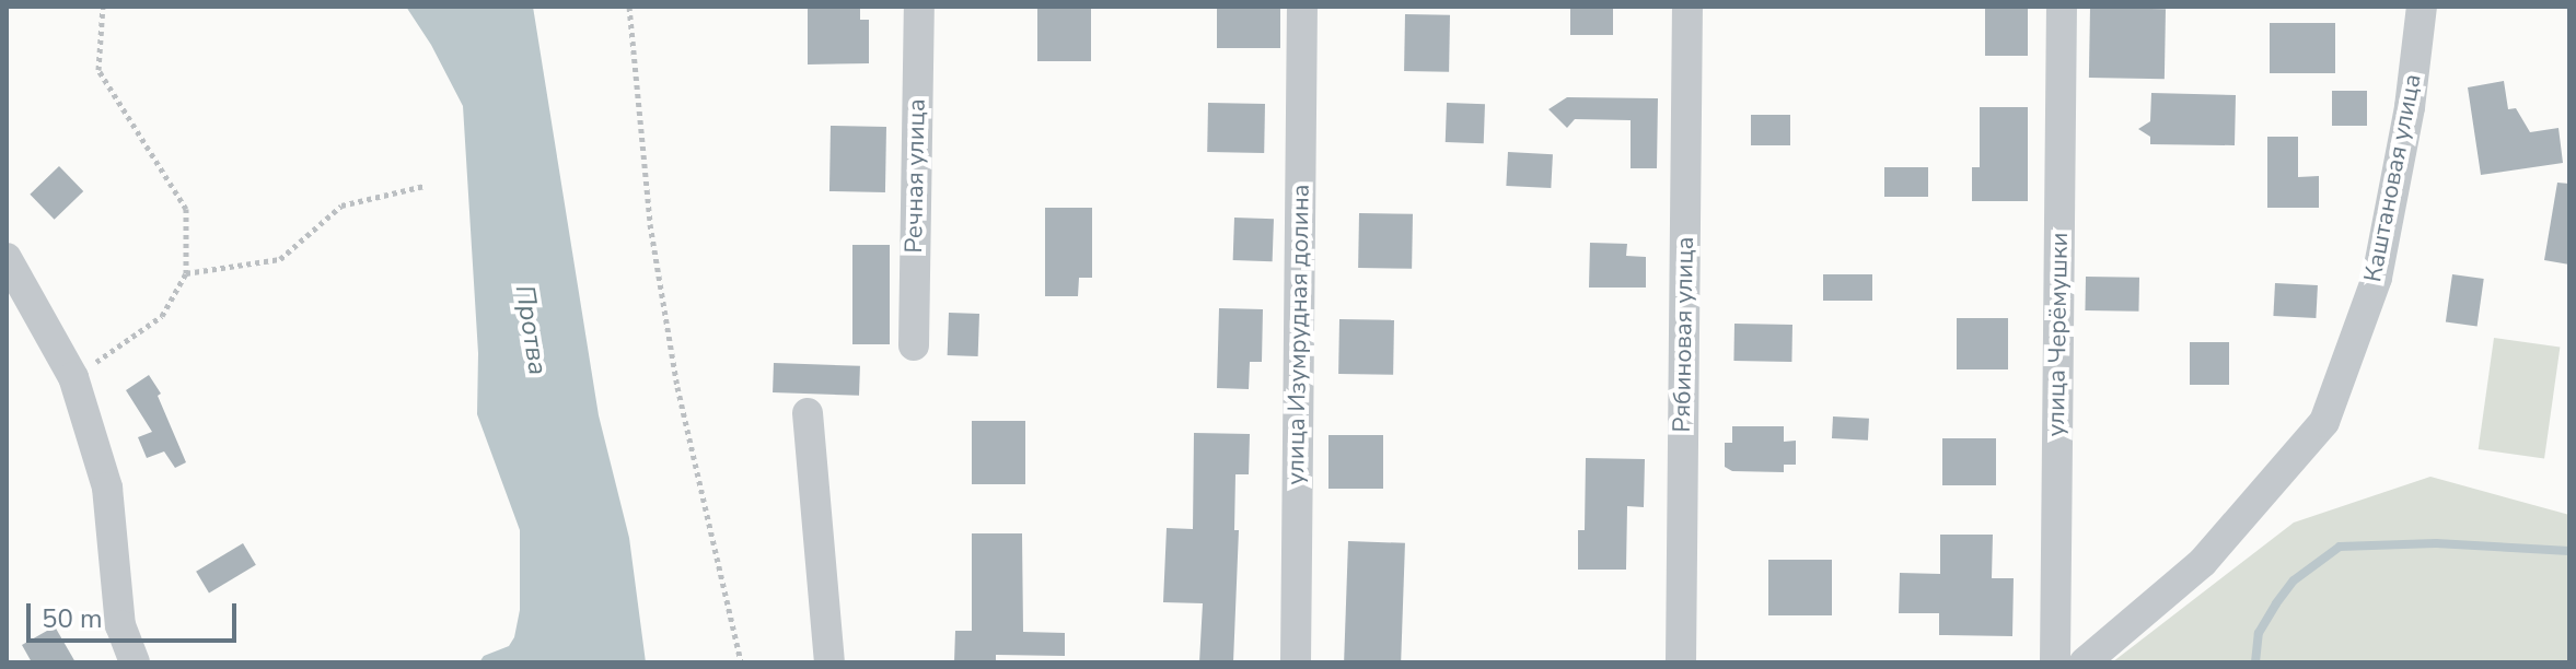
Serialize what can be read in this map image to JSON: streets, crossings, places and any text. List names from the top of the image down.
{
  "streets": {
    "street": [
      "Речная улица",
      "Каштановая улица",
      "улица Изумрудная долина",
      "Рябиновая улица",
      "улица Черёмушки"
    ]
  },
  "water": ["Протва"],
  "scale_bar": "50 m"
}
